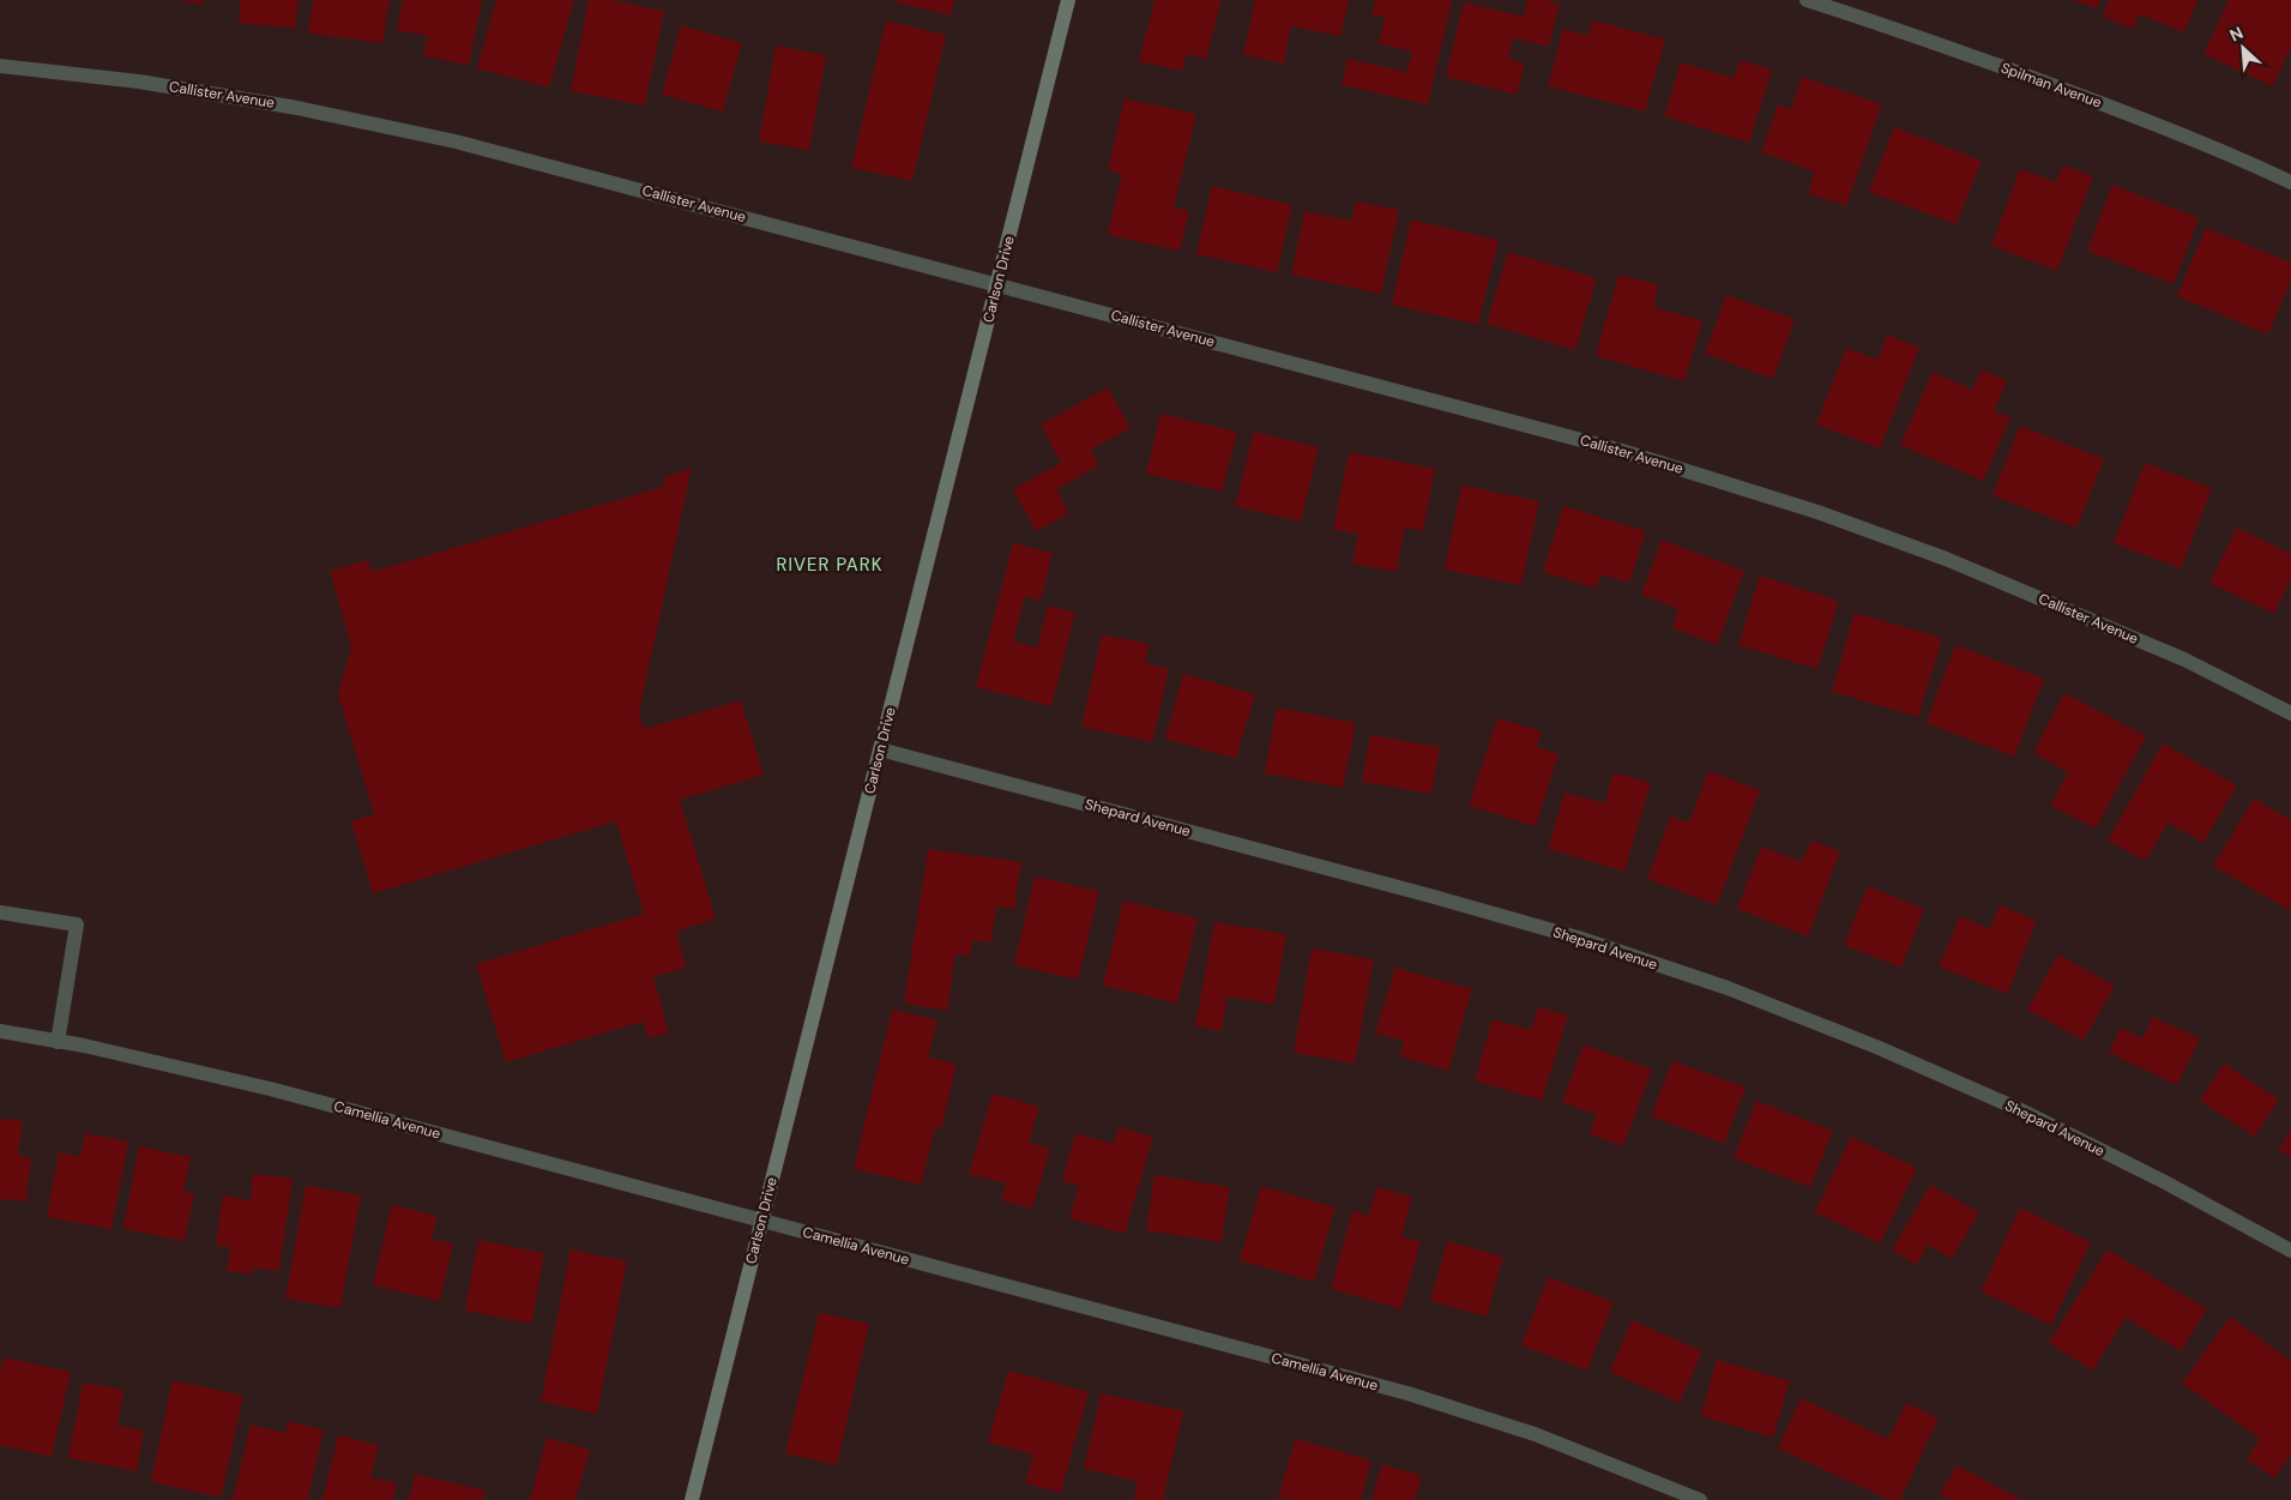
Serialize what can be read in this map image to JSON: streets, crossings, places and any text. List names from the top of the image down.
{
  "streets": {
    "street": [
      "Spilman Avenue",
      "Callister Avenue",
      "Carlson Drive",
      "Shepard Avenue",
      "Camellia Avenue"
    ]
  },
  "crossings": [
    ["Callister Avenue", "Carlson Drive"],
    ["Carlson Drive", "Shepard Avenue"],
    ["Carlson Drive", "Camellia Avenue"]
  ],
  "districts": ["RIVER PARK"],
  "north": "top left"
}
